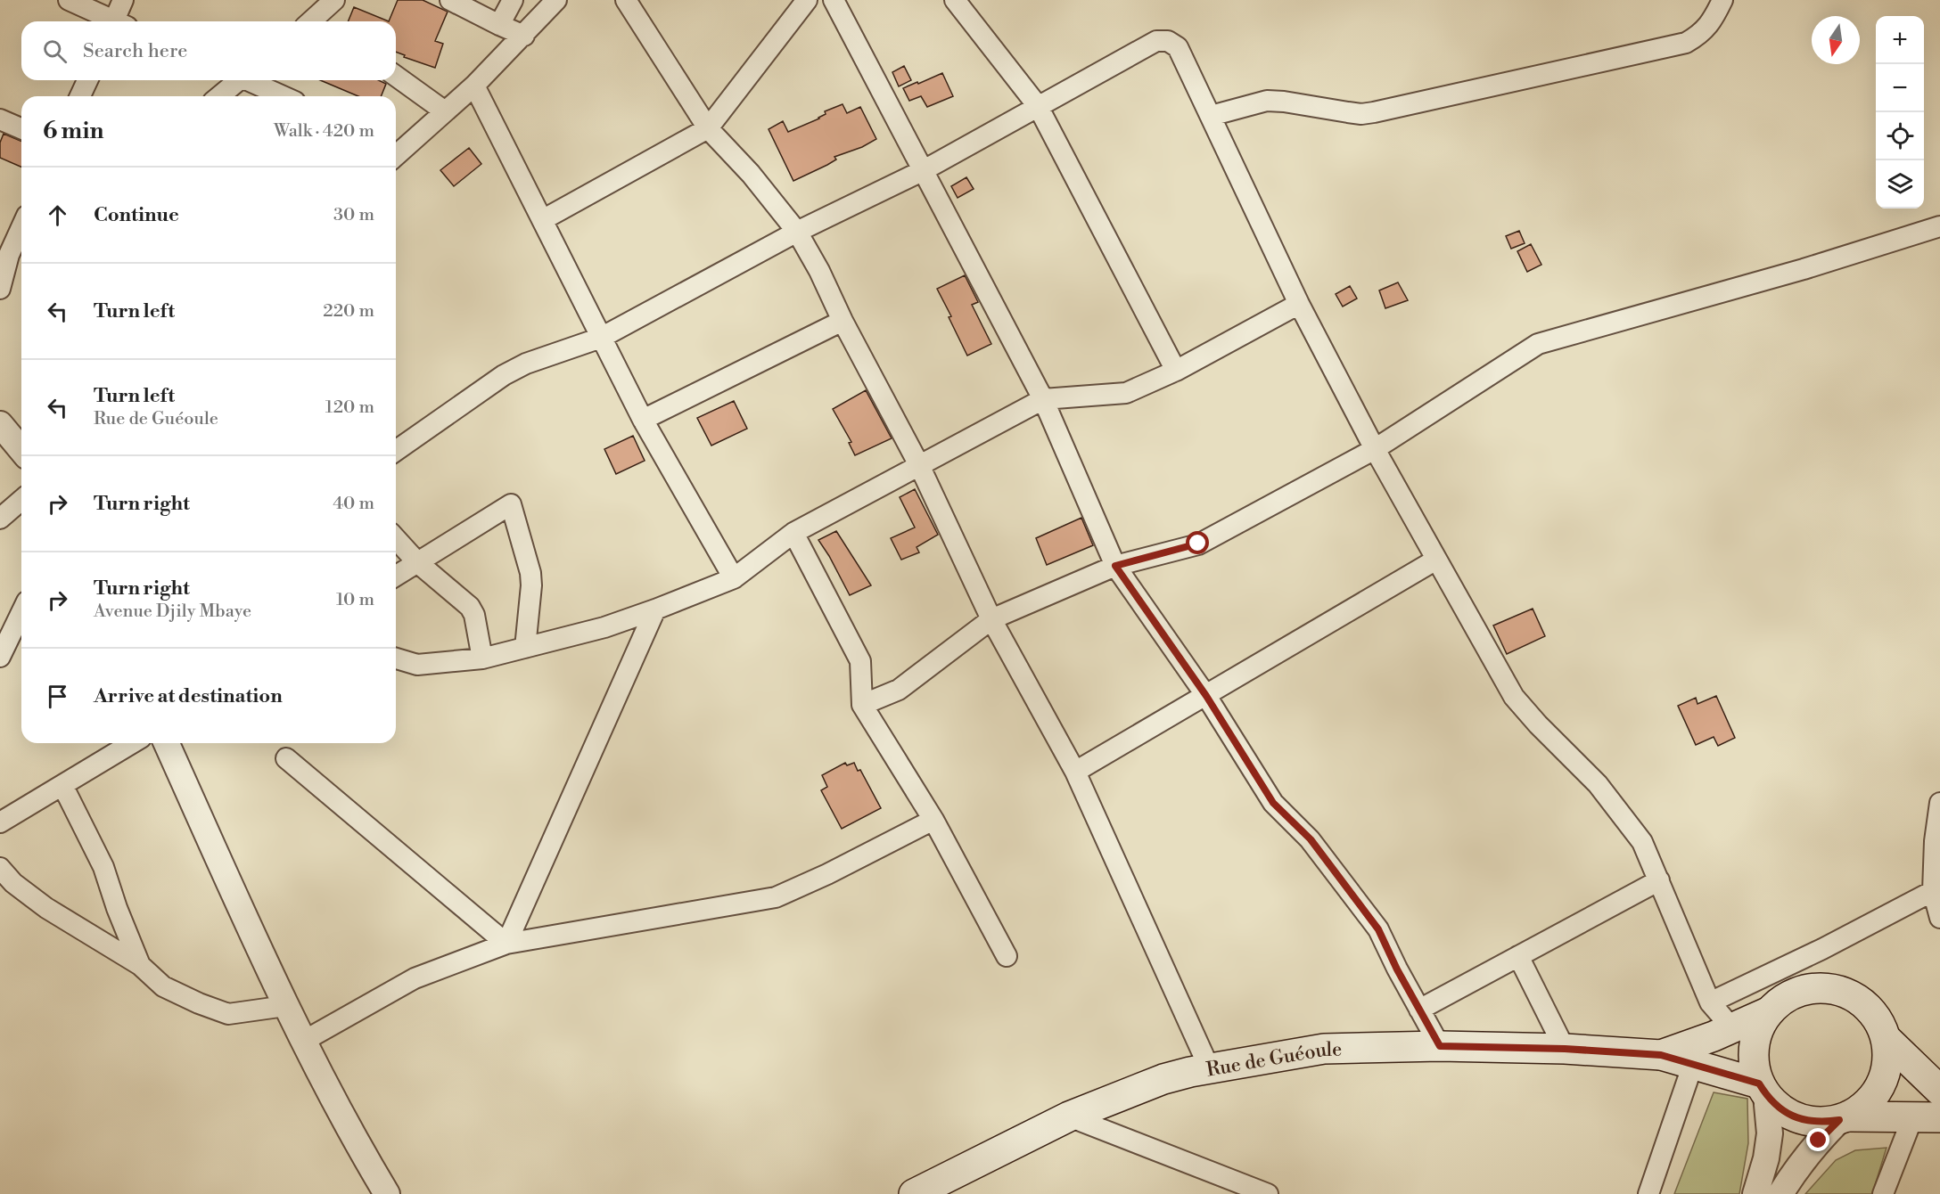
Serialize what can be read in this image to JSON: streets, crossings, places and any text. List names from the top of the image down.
{
  "streets": {
    "main road": ["Rue de Guéoule"]
  },
  "north": "bottom",
  "page": {
    "map_buttons": ["+", "−"],
    "search": "Search here",
    "heading": ["6 min", "Walk · 420 m"],
    "list": [
      ["Continue", "30 m"],
      ["Turn left", "220 m"],
      ["Turn left", "Rue de Guéoule", "120 m"],
      ["Turn right", "40 m"],
      ["Turn right", "Avenue Djily Mbaye", "10 m"],
      "Arrive at destination"
    ]
  }
}
